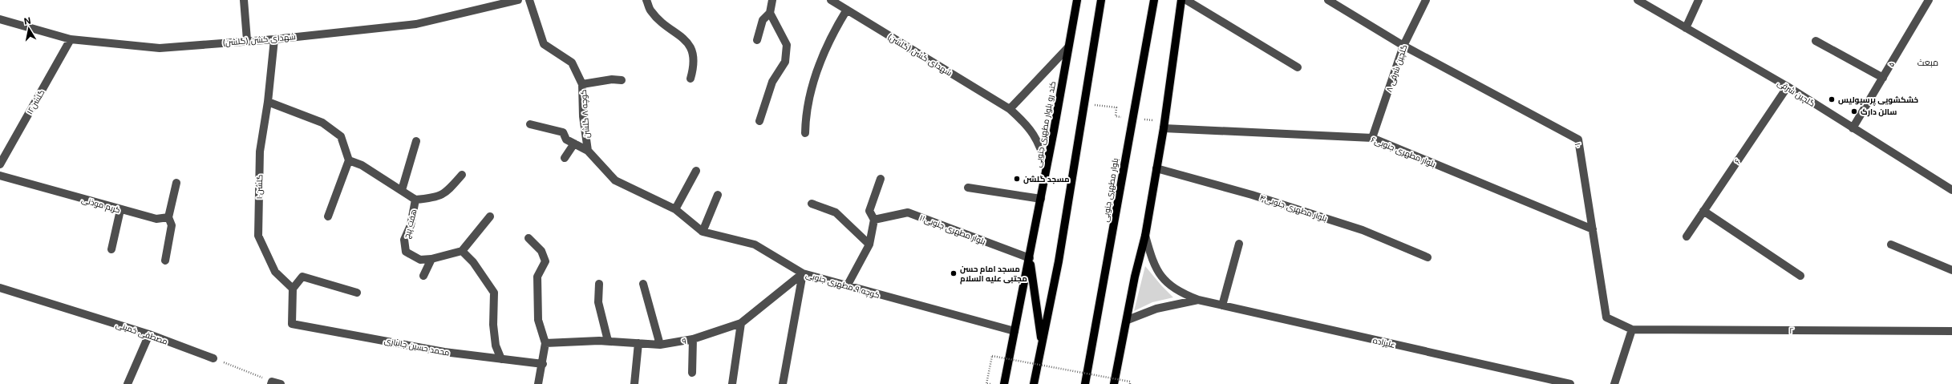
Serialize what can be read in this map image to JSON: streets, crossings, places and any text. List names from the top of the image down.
{
  "streets": {
    "main road": ["کند رو بلوار مطهری جنوبی", "بلوار مطهری جنوبی"],
    "street": [
      "شهدای کشن (گلشن)",
      "۵",
      "۸ گلچین شرقی",
      "گلچین شرقی",
      "گلشن۱۲",
      "کوچه ۸ گلشن",
      "۱۰",
      "بلوار مطهری جنوبی۶",
      "۶",
      "گلشن۱۰",
      "کریم موذنی",
      "بلوار مطهری جنوبی۴",
      "هفت پیچ",
      "بلوار مطهری جنوبی۱۱",
      "کوچه ۹ مطهری جنوبی",
      "۲",
      "مصطفی خمینی",
      "۹",
      "علیزاده",
      "محمد حسین جانبازی"
    ]
  },
  "crossings": [
    ["شهدای کشن (گلشن)", "گلشن۱۲"],
    ["شهدای کشن (گلشن)", "کند رو بلوار مطهری جنوبی"],
    ["شهدای کشن (گلشن)", "گلشن۱۰"],
    ["۵", "گلچین شرقی"],
    ["۸ گلچین شرقی", "۱۰"],
    ["۸ گلچین شرقی", "بلوار مطهری جنوبی۶"],
    ["گلچین شرقی", "۶"],
    ["کوچه ۸ گلشن", "کوچه ۹ مطهری جنوبی"],
    ["کند رو بلوار مطهری جنوبی", "بلوار مطهری جنوبی۱۱"],
    ["کند رو بلوار مطهری جنوبی", "کوچه ۹ مطهری جنوبی"],
    ["۱۰", "بلوار مطهری جنوبی۶"],
    ["۱۰", "۲"],
    ["گلشن۱۰", "محمد حسین جانبازی"],
    ["کوچه ۹ مطهری جنوبی", "۹"]
  ],
  "districts": ["مبعث"],
  "places": [
    "خشکشویی پرسپولیس",
    "سالن دارک",
    "مسجد گلشن",
    "مسجد امام حسن مجتبی علیه السلام"
  ],
  "north": "top"
}
